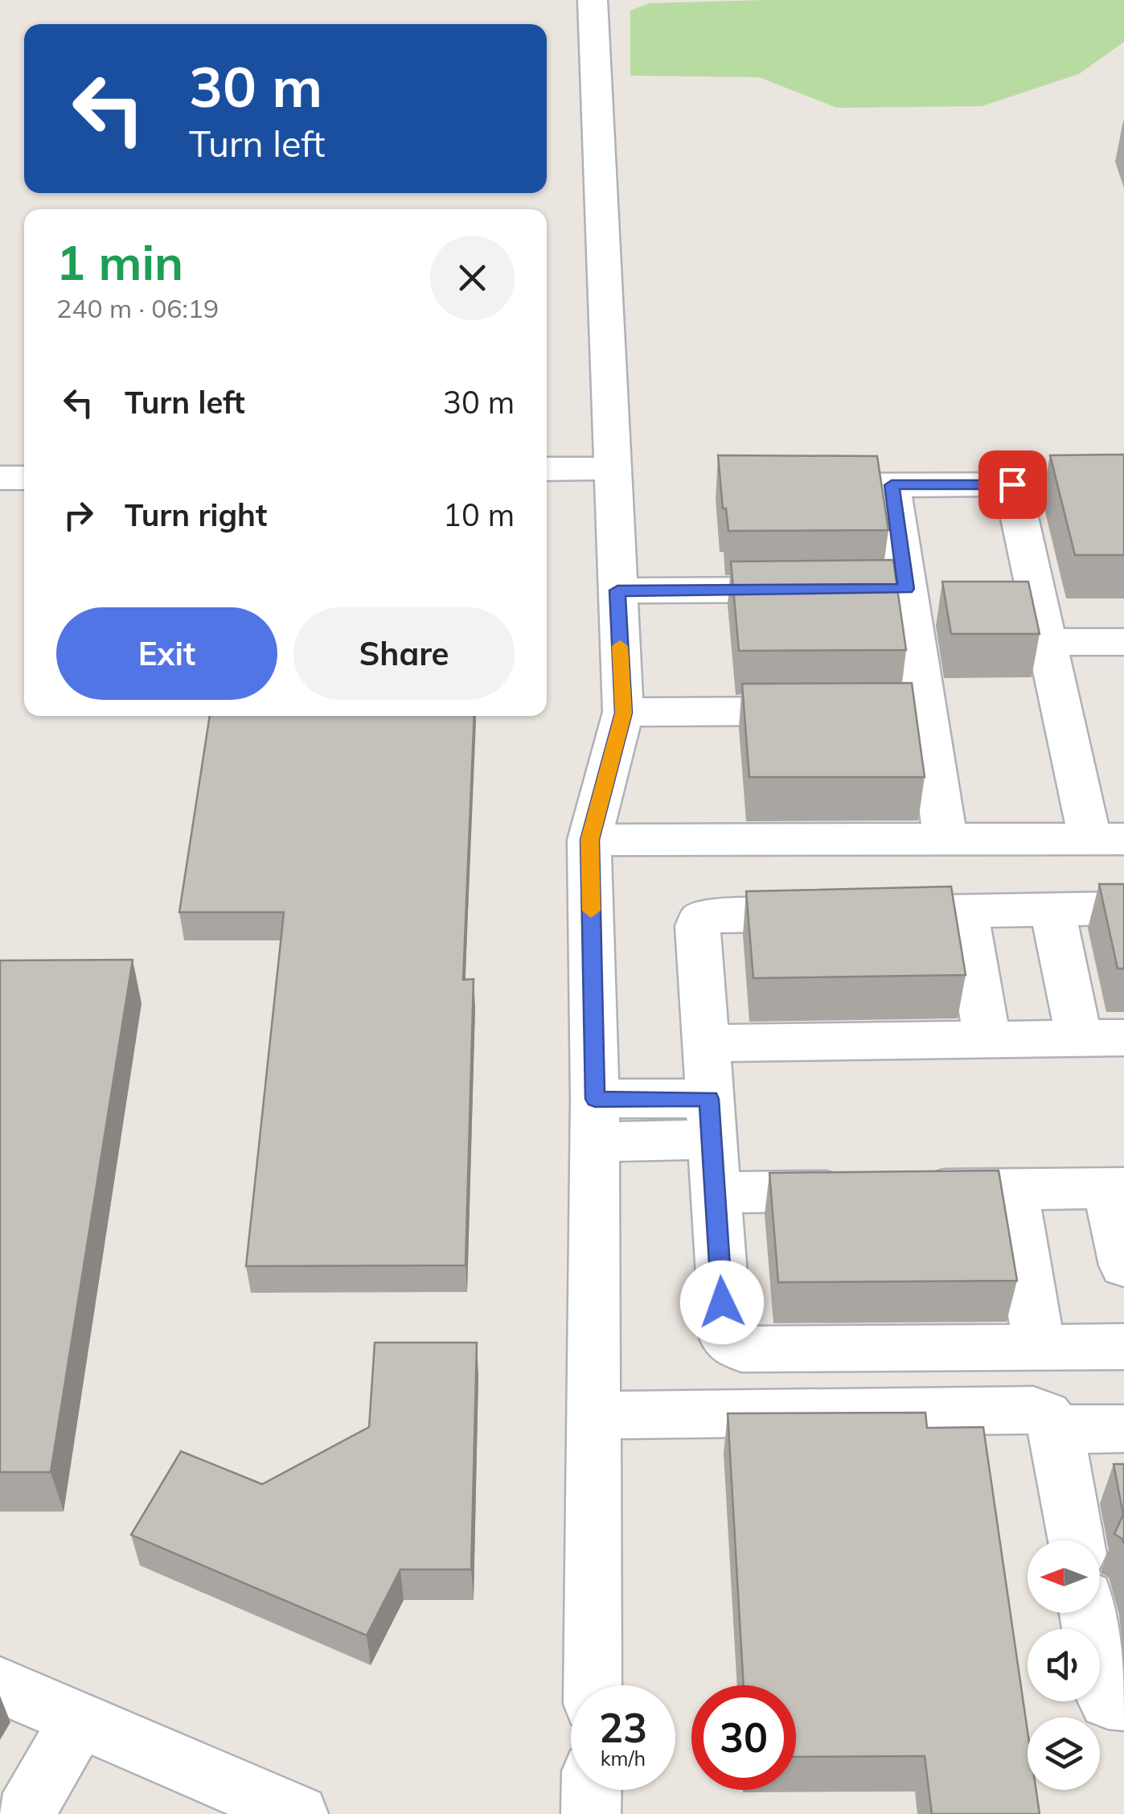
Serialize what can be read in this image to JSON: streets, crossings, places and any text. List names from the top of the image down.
{
  "north": "left",
  "page": {
    "turn": ["30 m", "Turn left"],
    "heading": ["1 min", "240 m · 06:19"],
    "list": [
      {
        "name": "Turn left",
        "value": "30 m"
      },
      {
        "name": "Turn right",
        "value": "10 m"
      }
    ],
    "buttons": ["Exit", "Share"],
    "speed": "23 km/h",
    "limit": "30"
  }
}
